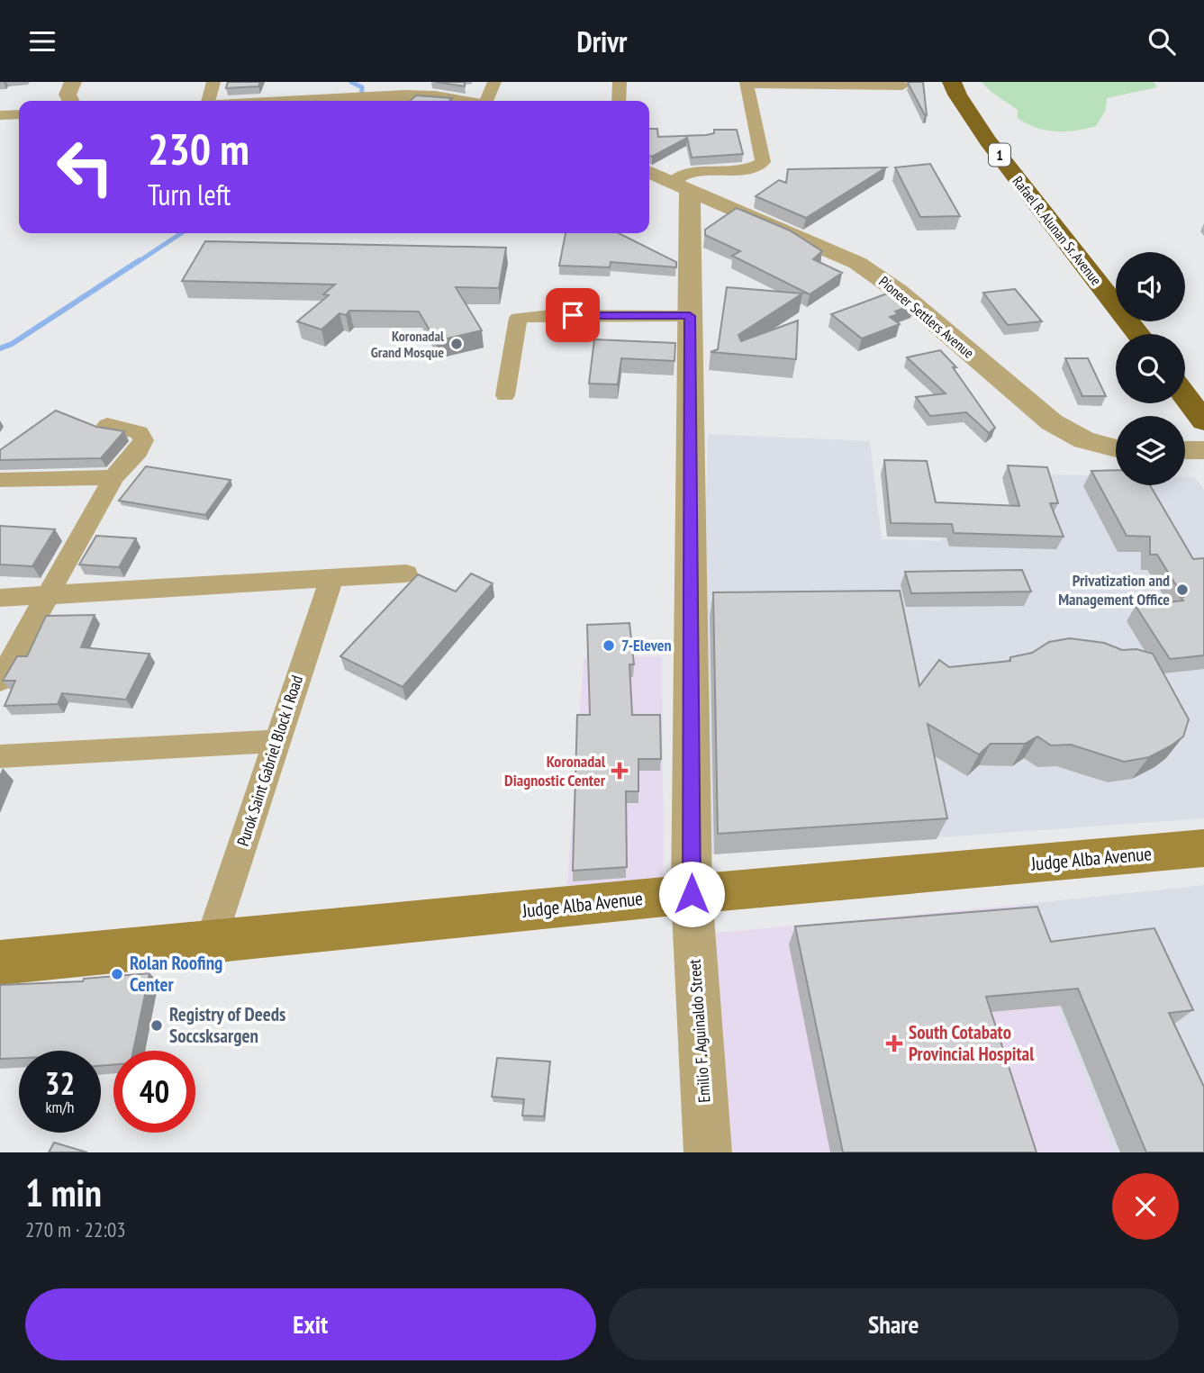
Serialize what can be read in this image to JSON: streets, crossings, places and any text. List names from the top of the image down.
{
  "streets": {
    "highway": ["1", "Rafael R. Alunan Sr. Avenue"],
    "main road": ["Judge Alba Avenue"],
    "street": ["Pioneer Settlers Avenue", "Purok Saint Gabriel Block I Road", "Emilio F. Aguinaldo Street"]
  },
  "crossings": [
    ["Pioneer Settlers Avenue", "Emilio F. Aguinaldo Street"],
    ["Purok Saint Gabriel Block I Road", "Judge Alba Avenue"],
    ["Judge Alba Avenue", "Emilio F. Aguinaldo Street"]
  ],
  "places": {
    "other": [
      "Koronadal Grand Mosque",
      "Privatization and Management Office",
      "7-Eleven",
      "Rolan Roofing Center",
      "Registry of Deeds Soccsksargen"
    ],
    "health": ["Koronadal Diagnostic Center", "South Cotabato Provincial Hospital"]
  },
  "page": {
    "header": "Drivr",
    "turn": ["230 m", "Turn left"],
    "speed": "32 km/h",
    "limit": "40",
    "heading": ["1 min", "270 m · 22:03"],
    "buttons": ["Exit", "Share"]
  }
}
